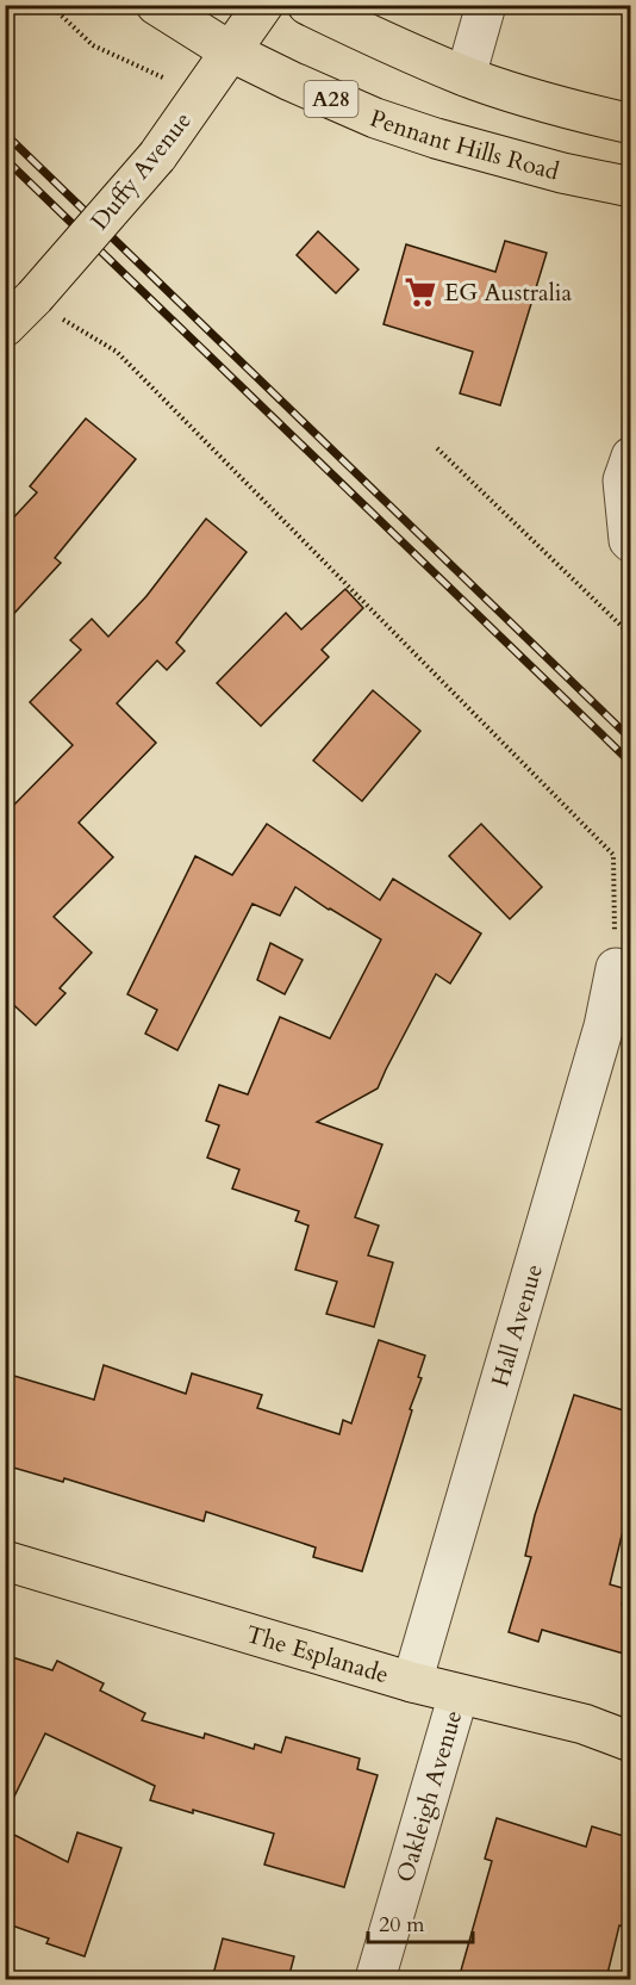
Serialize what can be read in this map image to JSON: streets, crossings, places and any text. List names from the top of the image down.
{
  "streets": {
    "main road": [
      "A28",
      "Pennant Hills Road",
      "Duffy Avenue",
      "The Esplanade"
    ],
    "street": ["Hall Avenue", "Oakleigh Avenue"]
  },
  "crossings": [
    ["Pennant Hills Road", "Duffy Avenue"],
    ["Hall Avenue", "The Esplanade"],
    ["The Esplanade", "Oakleigh Avenue"]
  ],
  "places": {
    "supermarket": ["EG Australia"]
  },
  "scale_bar": "20 m"
}
